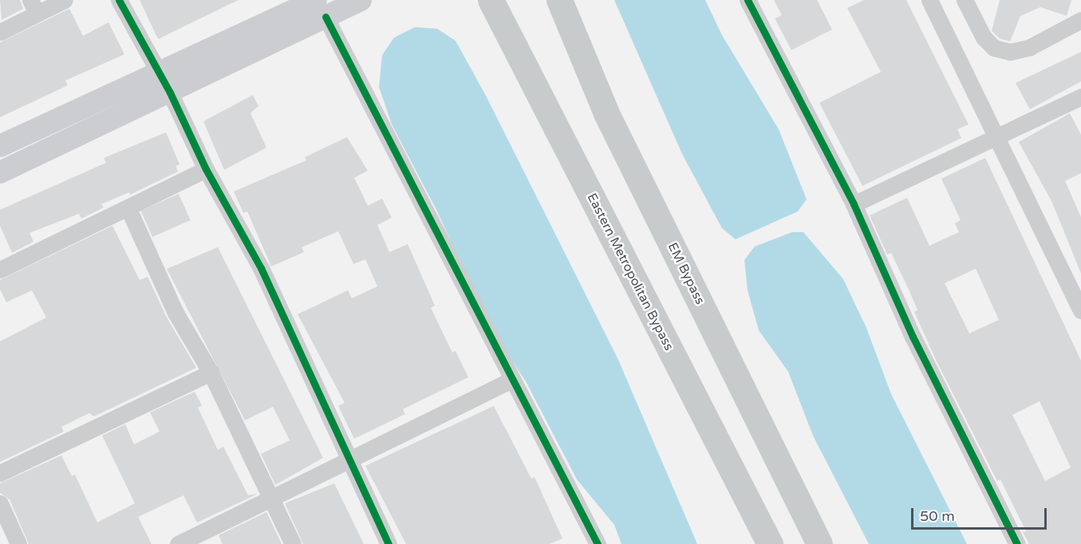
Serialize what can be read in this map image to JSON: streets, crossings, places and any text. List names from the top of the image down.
{
  "streets": {
    "main road": ["Eastern Metropolitan Bypass", "EM Bypass"]
  },
  "scale_bar": "50 m"
}
